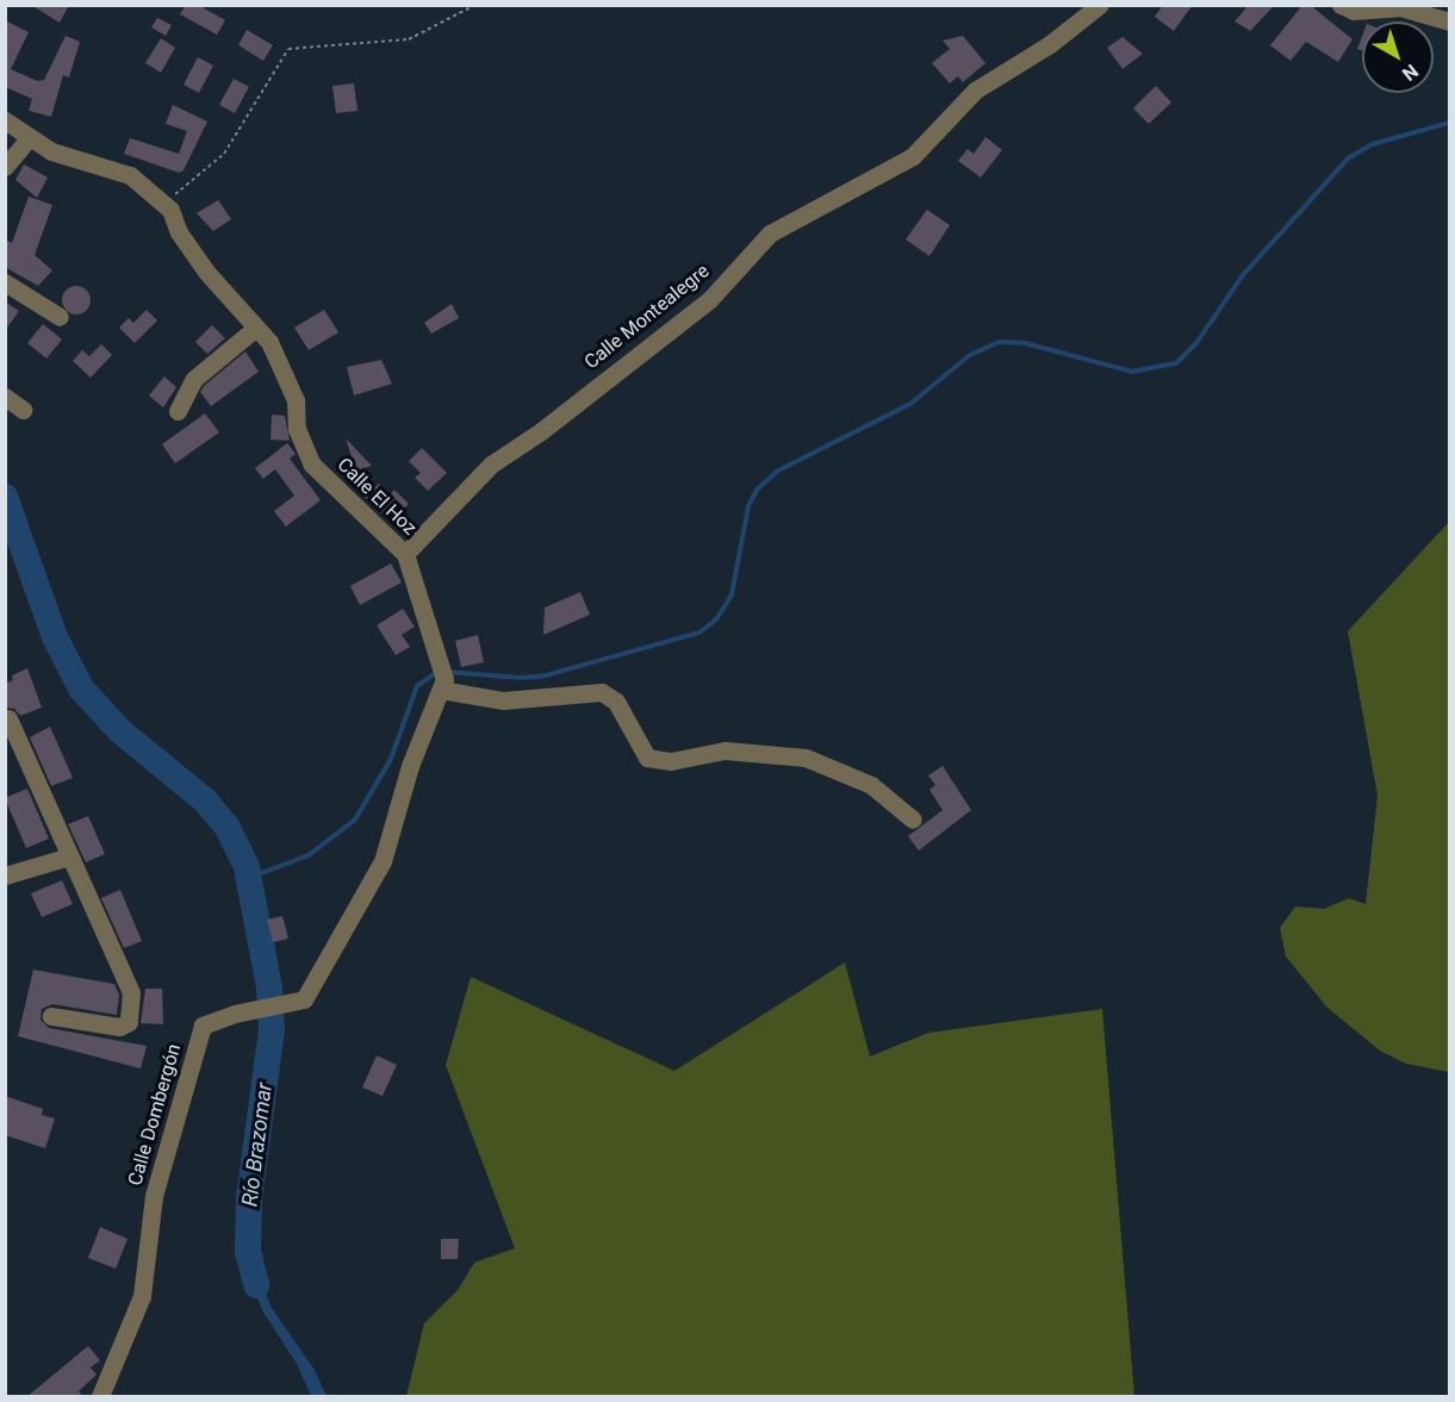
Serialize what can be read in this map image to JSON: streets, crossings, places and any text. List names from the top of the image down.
{
  "streets": {
    "street": ["Calle Montealegre", "Calle El Hoz", "Calle Dombergón"]
  },
  "crossings": [
    ["Calle Montealegre", "Calle El Hoz"],
    ["Calle El Hoz", "Calle Dombergón"]
  ],
  "water": ["Río Brazomar"],
  "north": "bottom right"
}
